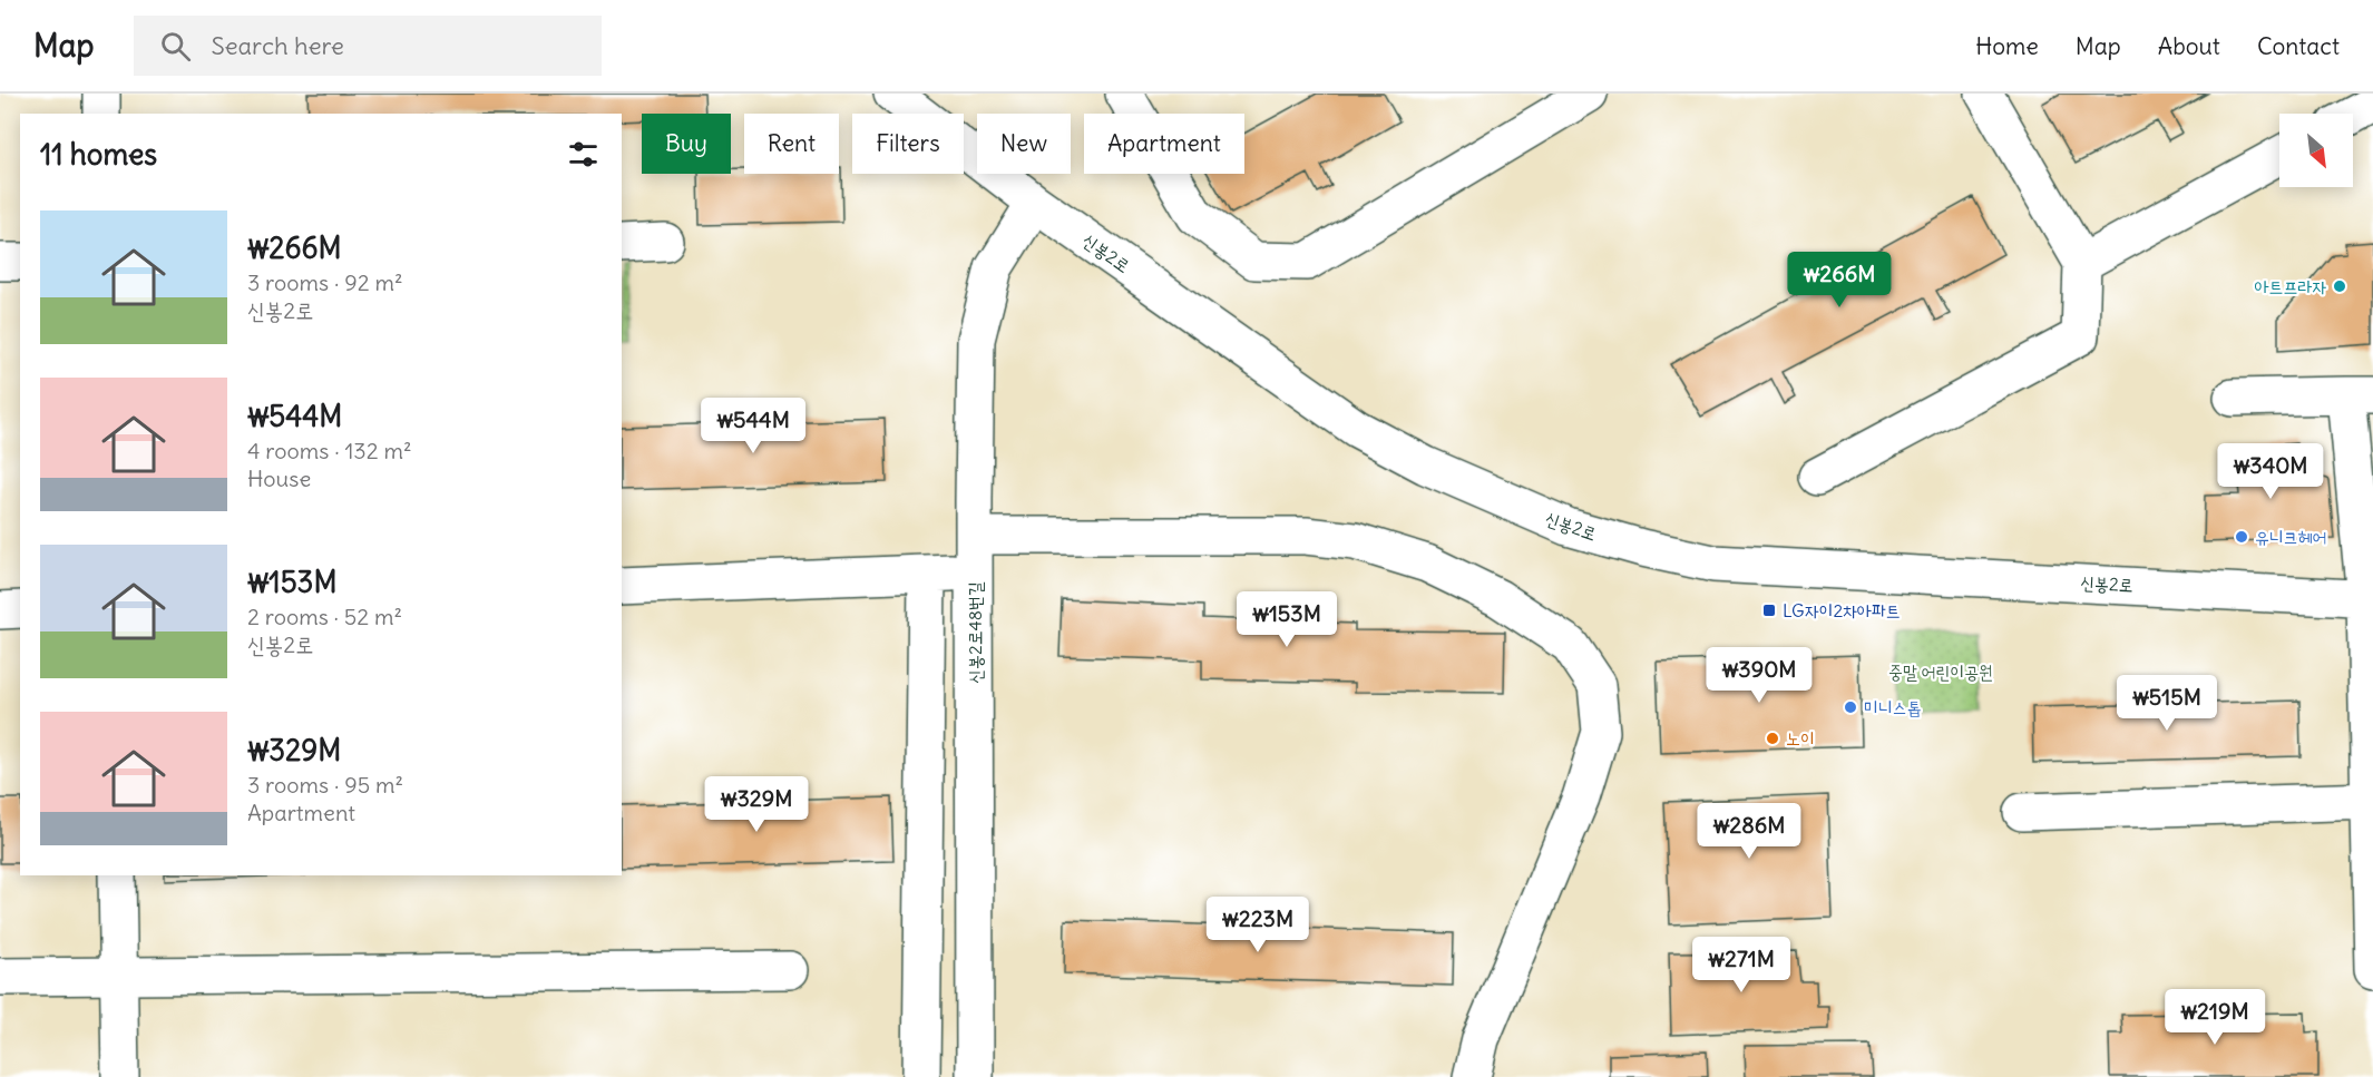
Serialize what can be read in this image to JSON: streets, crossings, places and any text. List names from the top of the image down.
{
  "streets": {
    "street": ["신봉2로", "신봉2로48번길"]
  },
  "crossings": [
    ["신봉2로", "신봉2로48번길"]
  ],
  "parks": ["중말 어린이공원"],
  "places": {
    "other": [
      "아트프라자",
      "유니크헤어",
      "미니스톱",
      "노이"
    ],
    "transit": ["LG자이2차아파트"]
  },
  "north": "bottom right",
  "page": {
    "header": "Map",
    "search": "Search here",
    "nav": [
      "Home",
      "Map",
      "About",
      "Contact"
    ],
    "chip": [
      "Buy",
      "Rent",
      "Filters",
      "New",
      "Apartment"
    ],
    "heading": "11 homes",
    "list": [
      {
        "name": "₩266M",
        "note": "3 rooms · 92 m² · 신봉2로"
      },
      {
        "name": "₩544M",
        "note": "4 rooms · 132 m² · House"
      },
      {
        "name": "₩153M",
        "note": "2 rooms · 52 m² · 신봉2로"
      },
      {
        "name": "₩329M",
        "note": "3 rooms · 95 m² · Apartment"
      }
    ],
    "price": [
      "₩266M",
      "₩544M",
      "₩340M",
      "₩153M",
      "₩390M",
      "₩515M",
      "₩329M",
      "₩286M",
      "₩223M",
      "₩271M",
      "₩219M"
    ]
  }
}
